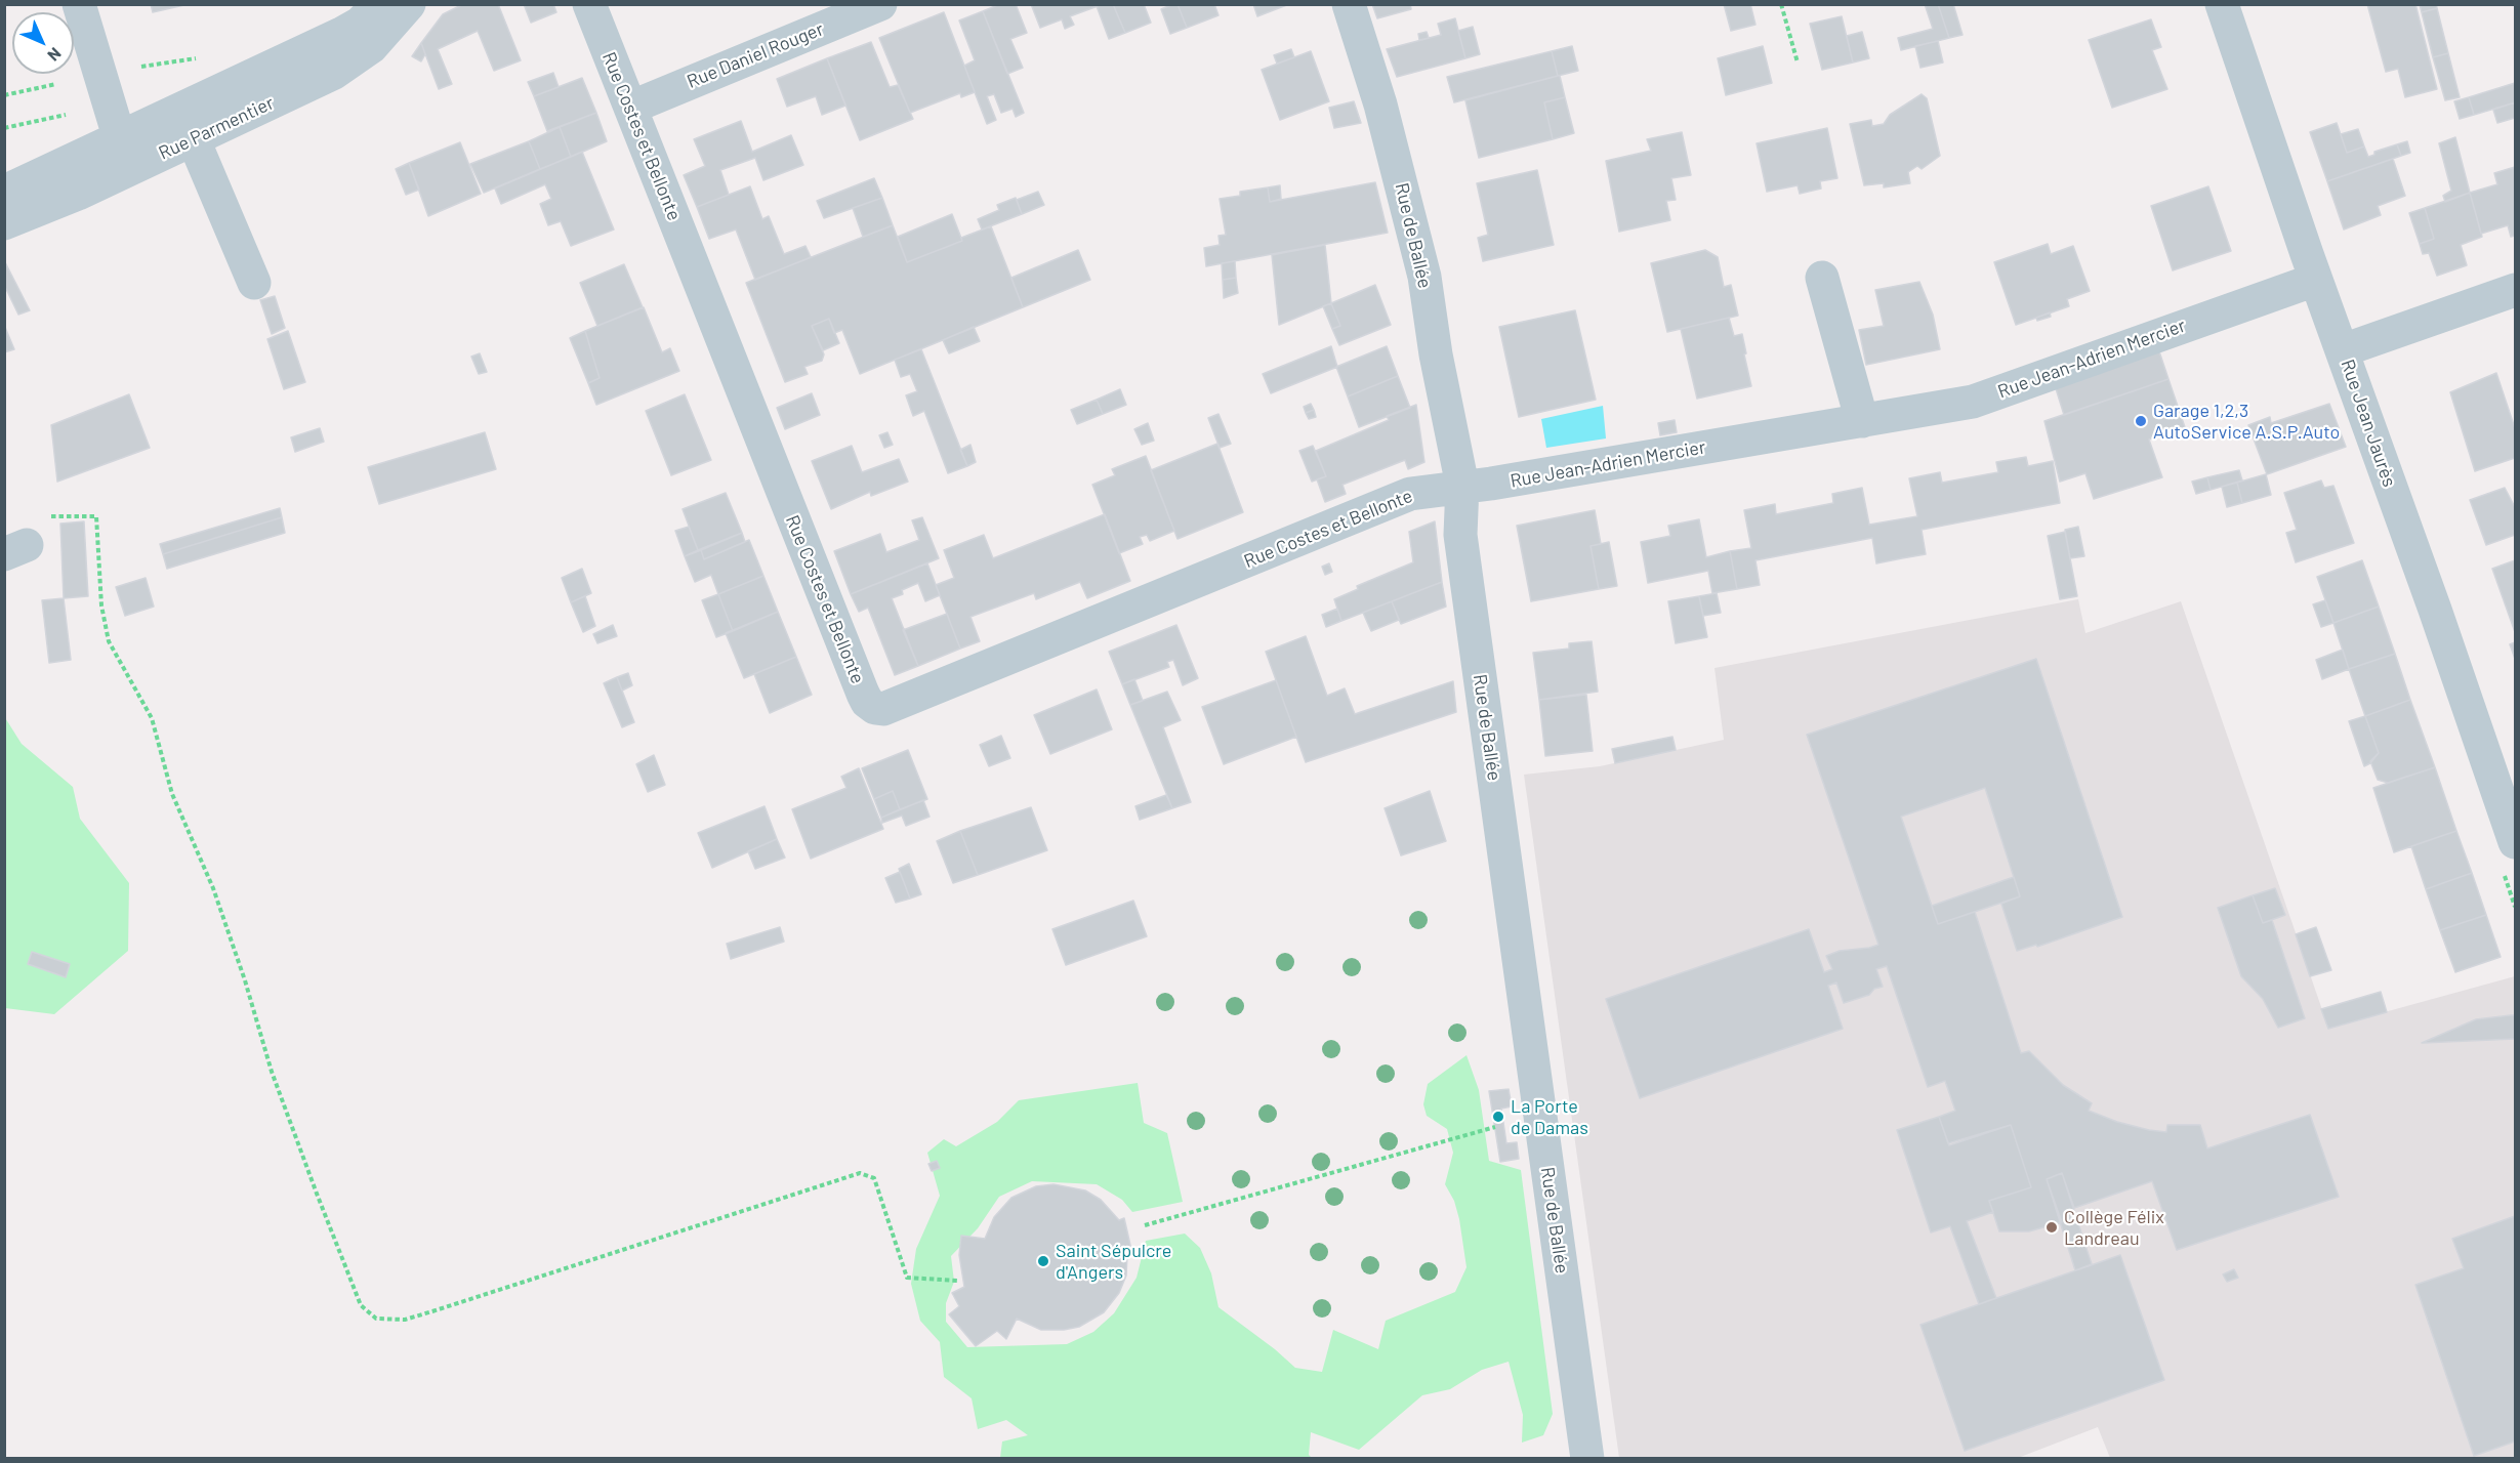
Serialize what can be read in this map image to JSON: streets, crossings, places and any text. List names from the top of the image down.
{
  "streets": {
    "street": [
      "Rue Daniel Rouger",
      "Rue Parmentier",
      "Rue Costes et Bellonte",
      "Rue de Ballée",
      "Rue Jean-Adrien Mercier",
      "Rue Jean Jaurès"
    ]
  },
  "crossings": [
    ["Rue Daniel Rouger", "Rue Costes et Bellonte"],
    ["Rue Costes et Bellonte", "Rue de Ballée"],
    ["Rue Costes et Bellonte", "Rue Jean-Adrien Mercier"],
    ["Rue de Ballée", "Rue Jean-Adrien Mercier"],
    ["Rue Jean-Adrien Mercier", "Rue Jean Jaurès"]
  ],
  "places": [
    "Garage 1,2,3 AutoService A.S.P.Auto",
    "La Porte de Damas",
    "Collège Félix Landreau",
    "Saint Sépulcre d'Angers"
  ],
  "north": "bottom right"
}
